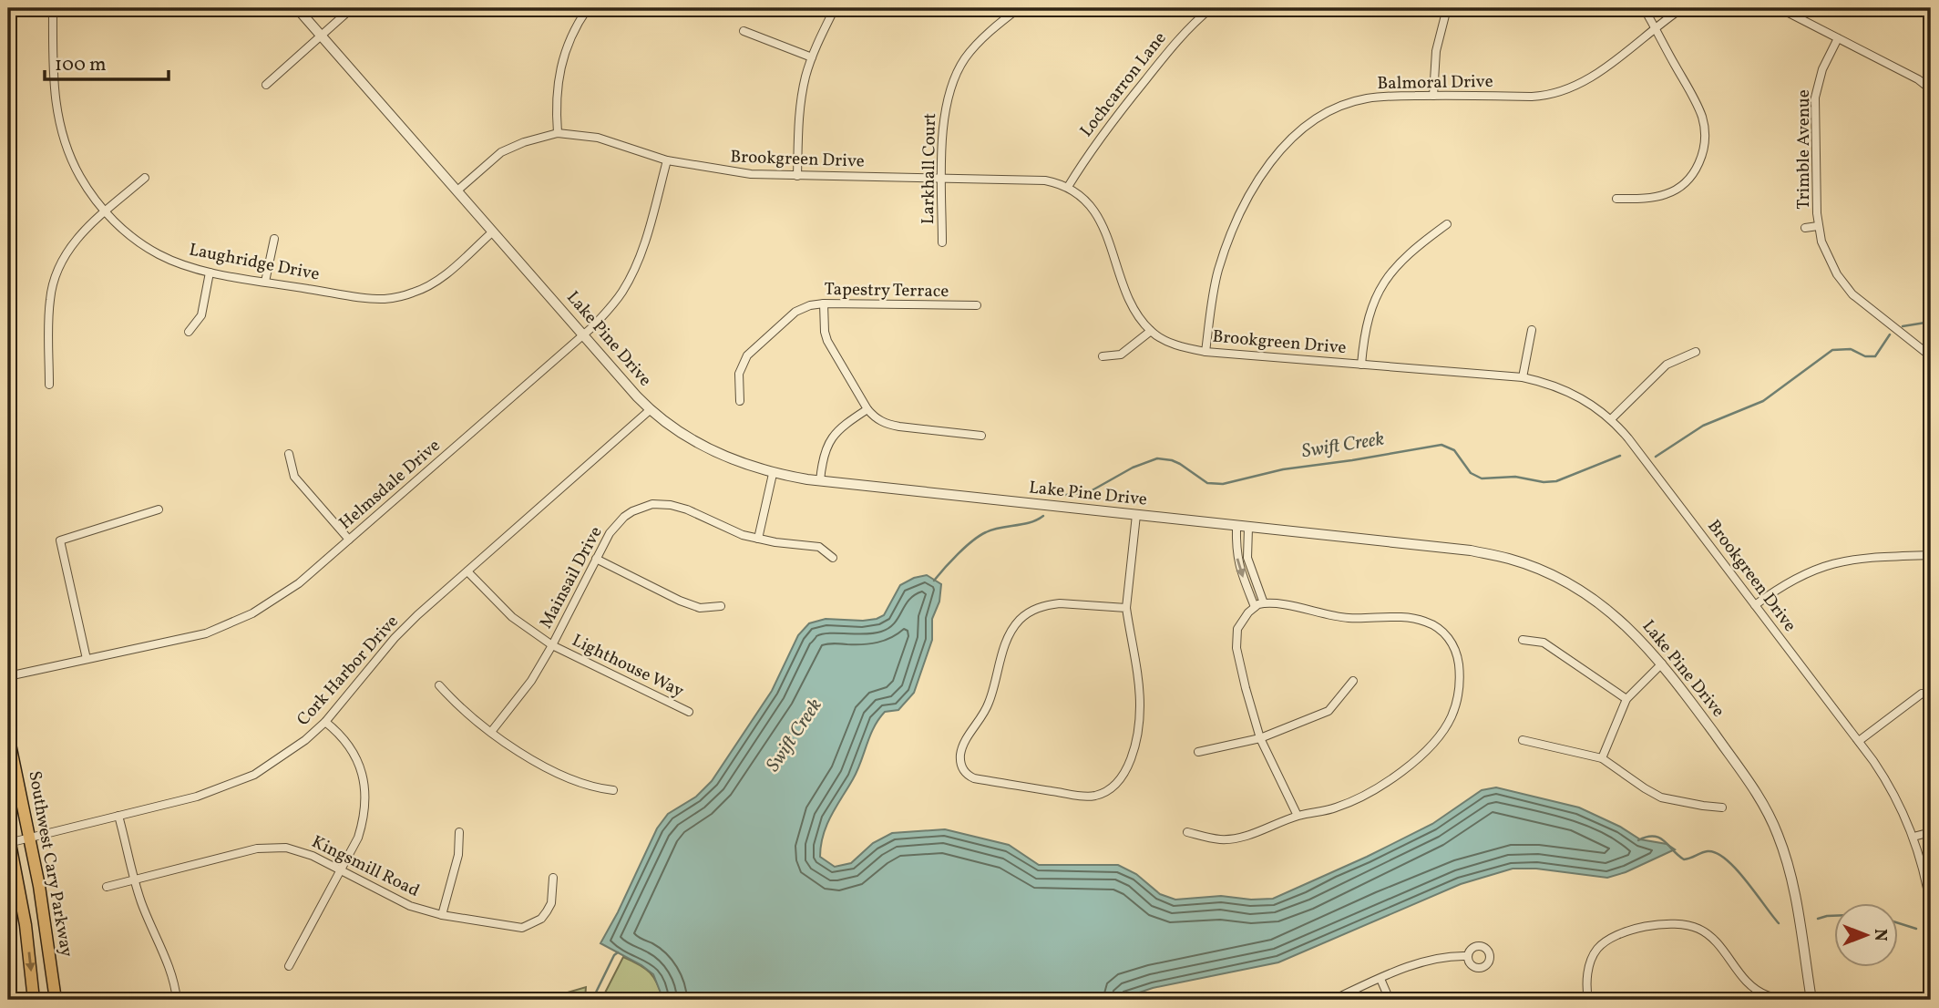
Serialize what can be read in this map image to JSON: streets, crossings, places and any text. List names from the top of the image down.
{
  "streets": {
    "main road": ["Southwest Cary Parkway"],
    "street": [
      "Balmoral Drive",
      "Lochcarron Lane",
      "Trimble Avenue",
      "Brookgreen Drive",
      "Larkhall Court",
      "Laughridge Drive",
      "Tapestry Terrace",
      "Lake Pine Drive",
      "Helmsdale Drive",
      "Mainsail Drive",
      "Lighthouse Way",
      "Cork Harbor Drive",
      "Kingsmill Road"
    ]
  },
  "crossings": [
    ["Balmoral Drive", "Brookgreen Drive"],
    ["Lochcarron Lane", "Brookgreen Drive"],
    ["Brookgreen Drive", "Larkhall Court"],
    ["Brookgreen Drive", "Lake Pine Drive"],
    ["Brookgreen Drive", "Helmsdale Drive"],
    ["Laughridge Drive", "Lake Pine Drive"],
    ["Lake Pine Drive", "Helmsdale Drive"],
    ["Lake Pine Drive", "Cork Harbor Drive"],
    ["Mainsail Drive", "Lighthouse Way"],
    ["Lighthouse Way", "Cork Harbor Drive"],
    ["Cork Harbor Drive", "Southwest Cary Parkway"]
  ],
  "water": ["Swift Creek"],
  "scale_bar": "100 m",
  "north": "right"
}
